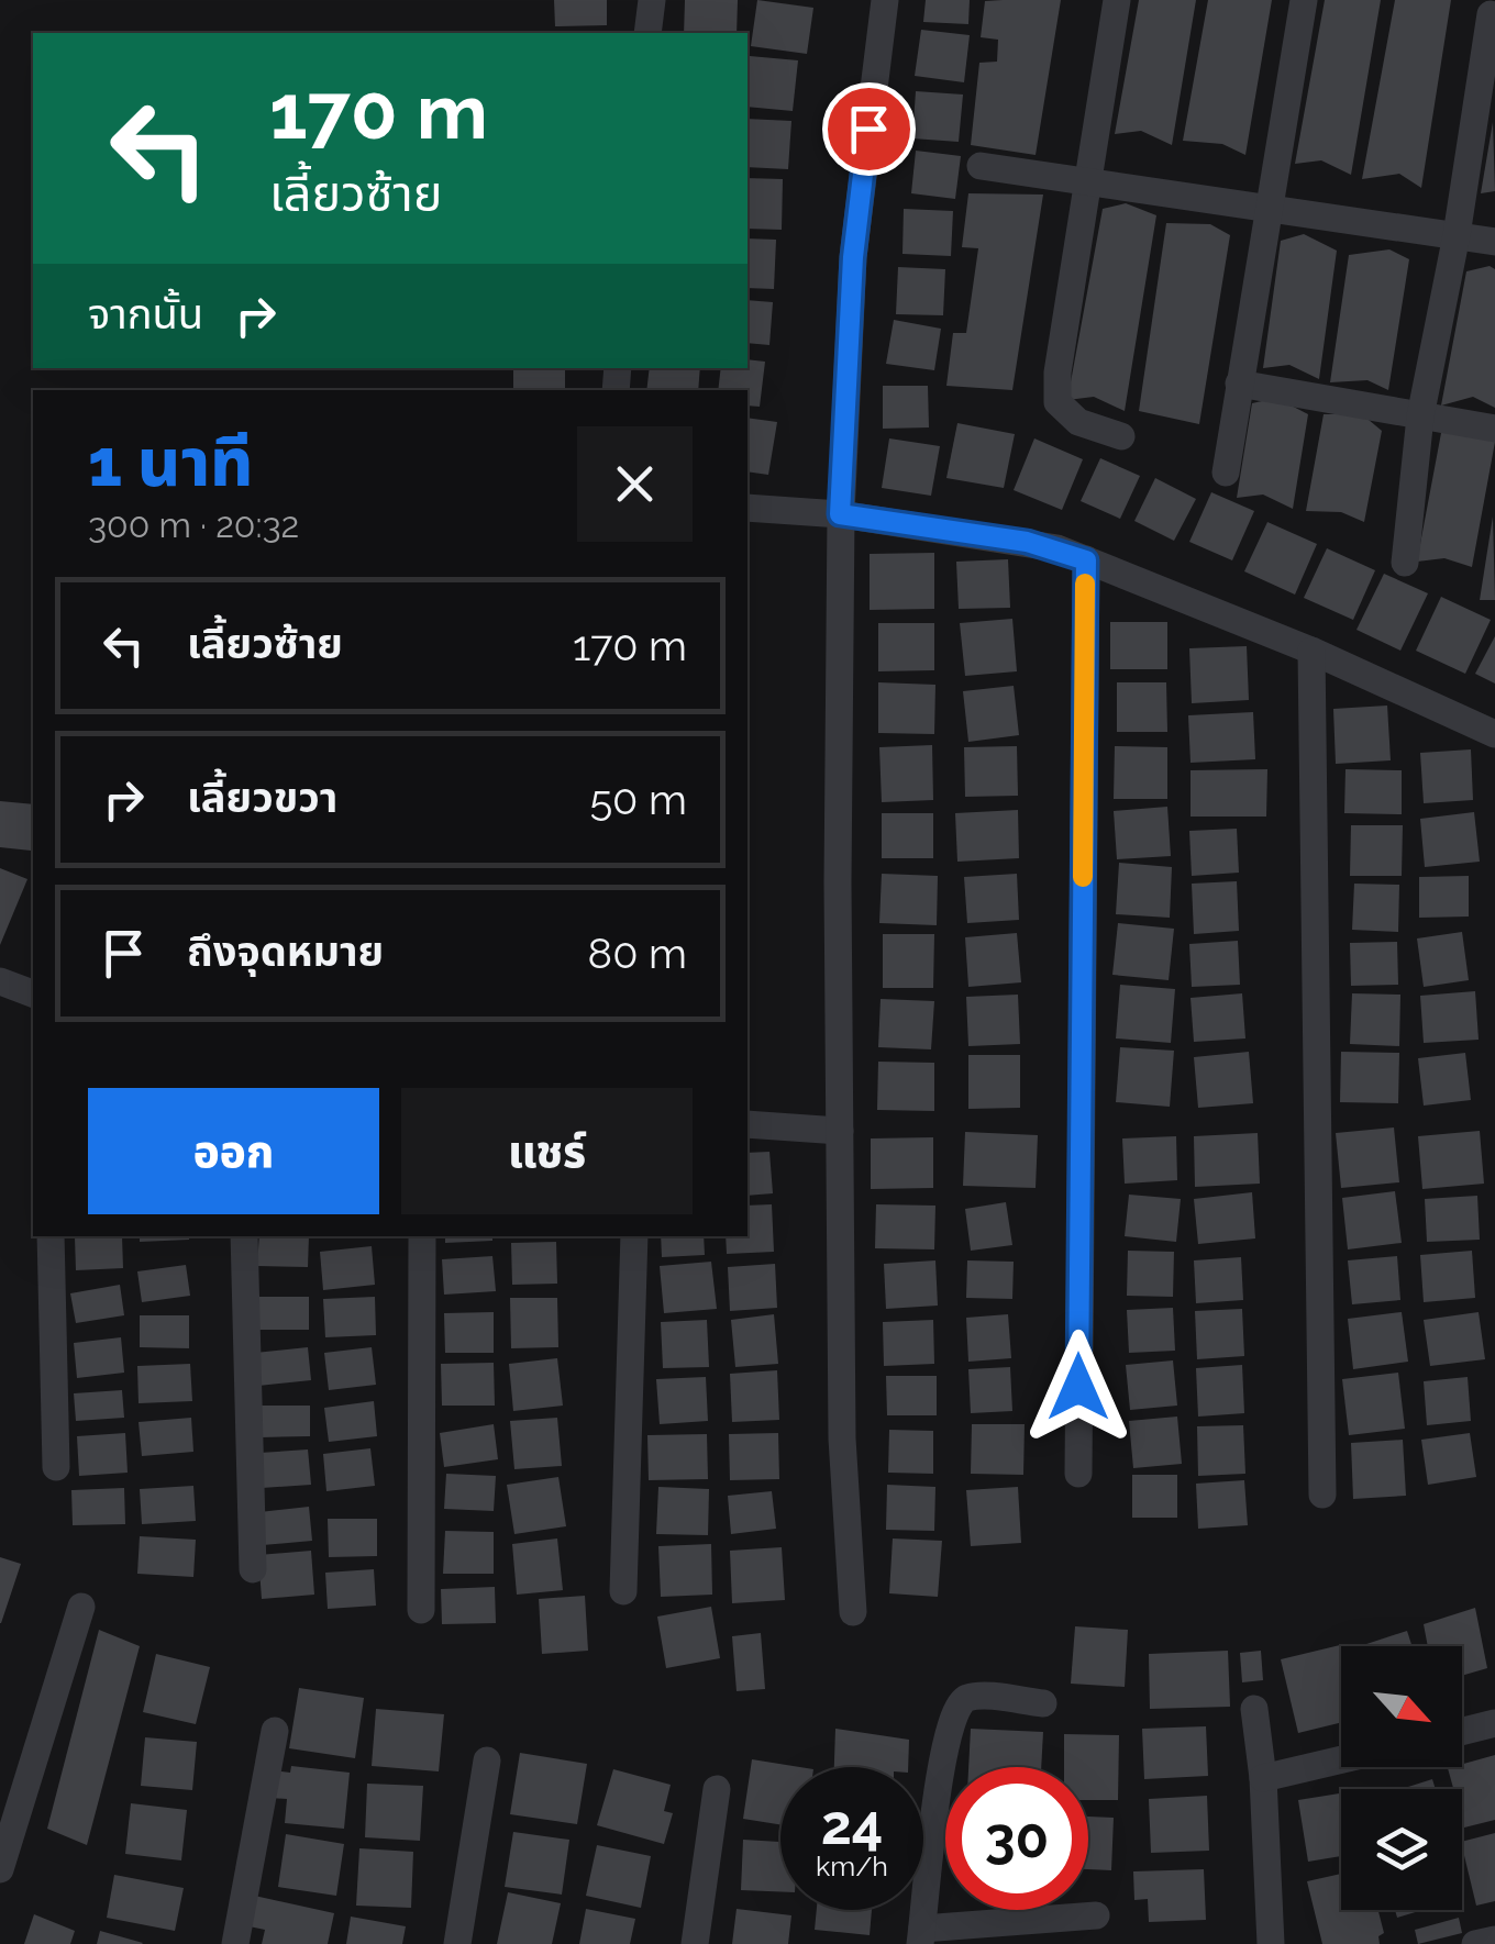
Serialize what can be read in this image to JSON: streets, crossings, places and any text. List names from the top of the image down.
{
  "north": "bottom right",
  "page": {
    "turn": ["170 m", "เลี้ยวซ้าย"],
    "then": "จากนั้น",
    "heading": ["1 นาที", "300 m · 20:32"],
    "list": [
      {
        "name": "เลี้ยวซ้าย",
        "value": "170 m"
      },
      {
        "name": "เลี้ยวขวา",
        "value": "50 m"
      },
      {
        "name": "ถึงจุดหมาย",
        "value": "80 m"
      }
    ],
    "buttons": ["ออก", "แชร์"],
    "speed": "24 km/h",
    "limit": "30"
  }
}
